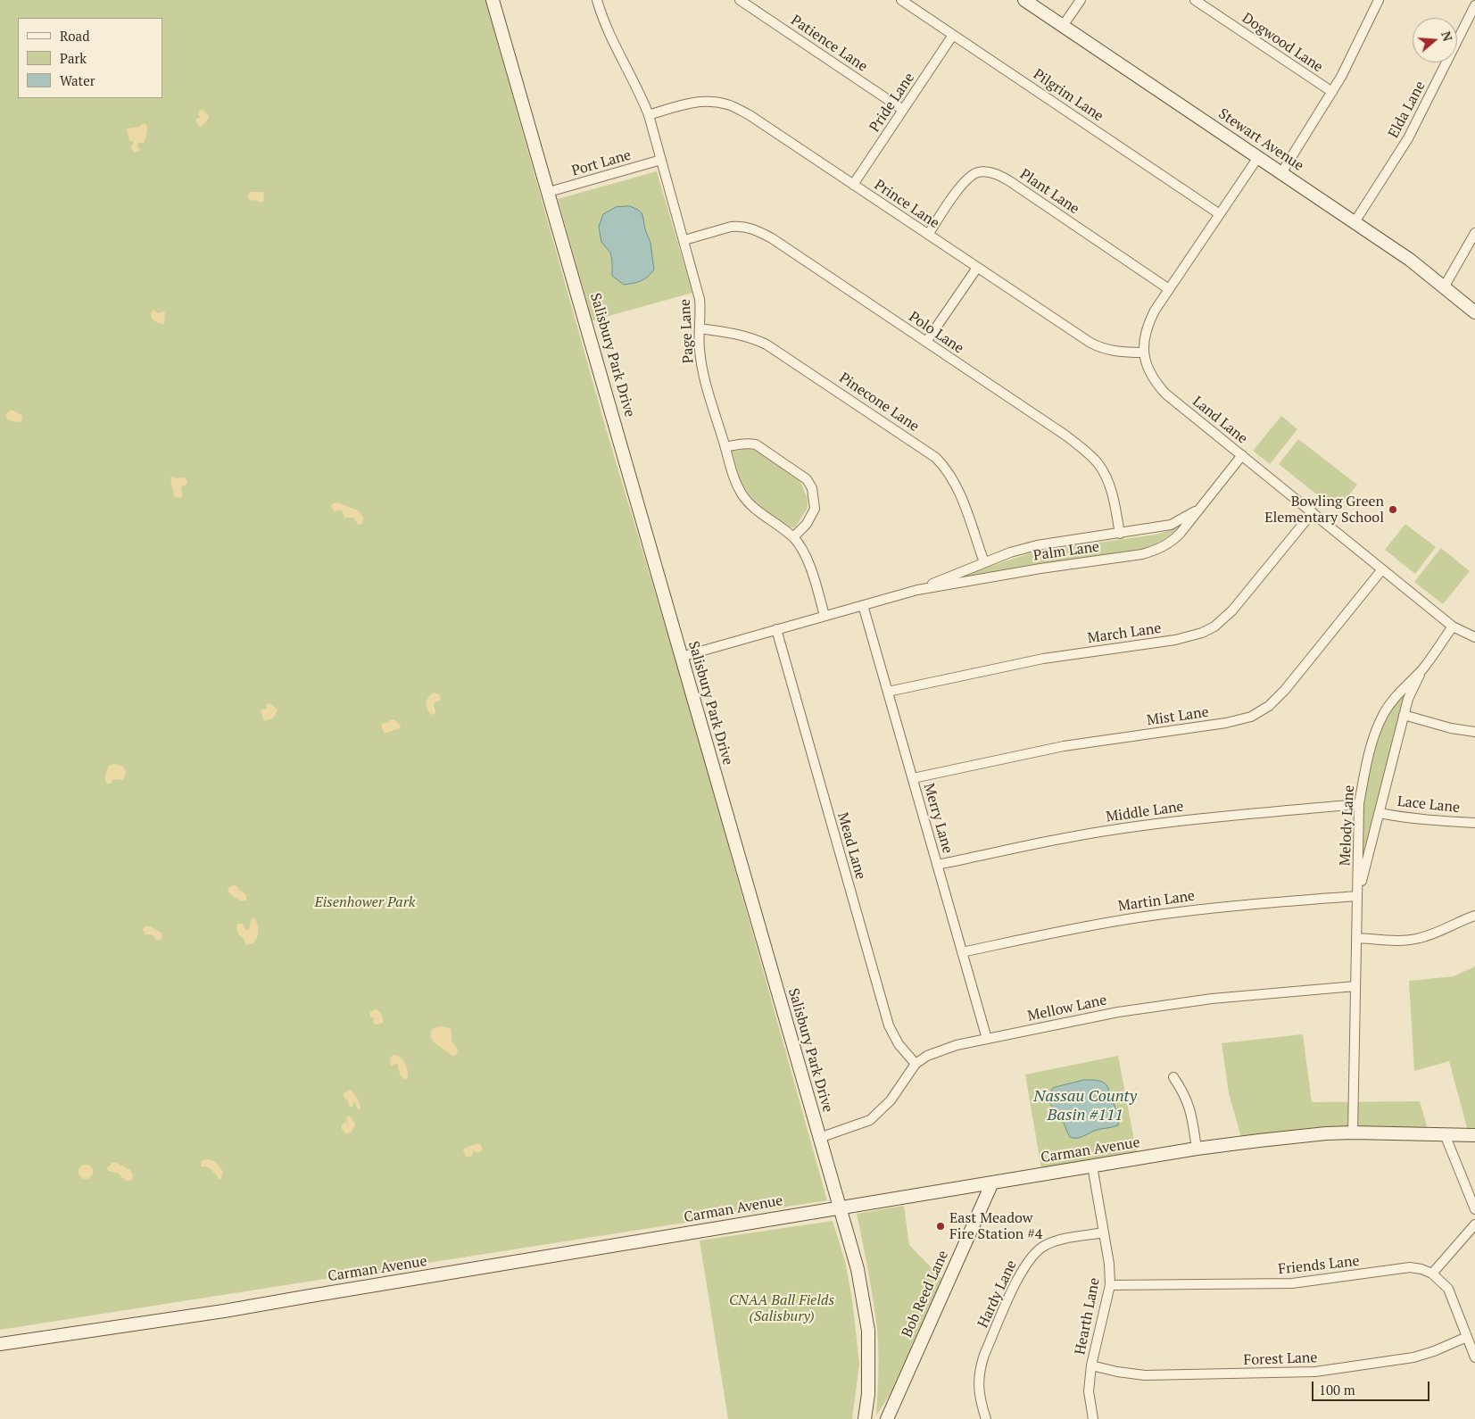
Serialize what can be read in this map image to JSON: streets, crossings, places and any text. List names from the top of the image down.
{
  "streets": {
    "main road": [
      "Stewart Avenue",
      "Salisbury Park Drive",
      "Carman Avenue",
      "Bob Reed Lane"
    ],
    "street": [
      "Dogwood Lane",
      "Patience Lane",
      "Pilgrim Lane",
      "Pride Lane",
      "Elda Lane",
      "Port Lane",
      "Plant Lane",
      "Prince Lane",
      "Page Lane",
      "Polo Lane",
      "Pinecone Lane",
      "Land Lane",
      "Palm Lane",
      "March Lane",
      "Mist Lane",
      "Lace Lane",
      "Middle Lane",
      "Merry Lane",
      "Melody Lane",
      "Mead Lane",
      "Martin Lane",
      "Mellow Lane",
      "Friends Lane",
      "Hardy Lane",
      "Hearth Lane",
      "Forest Lane"
    ]
  },
  "crossings": [
    ["Patience Lane", "Pride Lane"],
    ["Pilgrim Lane", "Pride Lane"],
    ["Pilgrim Lane", "Land Lane"],
    ["Pride Lane", "Prince Lane"],
    ["Elda Lane", "Stewart Avenue"],
    ["Stewart Avenue", "Land Lane"],
    ["Port Lane", "Page Lane"],
    ["Port Lane", "Salisbury Park Drive"],
    ["Plant Lane", "Prince Lane"],
    ["Plant Lane", "Land Lane"],
    ["Prince Lane", "Page Lane"],
    ["Prince Lane", "Land Lane"],
    ["Page Lane", "Polo Lane"],
    ["Page Lane", "Pinecone Lane"],
    ["Page Lane", "Palm Lane"],
    ["Polo Lane", "Palm Lane"],
    ["Salisbury Park Drive", "Palm Lane"],
    ["Salisbury Park Drive", "Mellow Lane"],
    ["Salisbury Park Drive", "Carman Avenue"],
    ["Pinecone Lane", "Palm Lane"],
    ["Land Lane", "Palm Lane"],
    ["Land Lane", "March Lane"],
    ["Land Lane", "Mist Lane"],
    ["Land Lane", "Melody Lane"],
    ["Palm Lane", "Merry Lane"],
    ["Palm Lane", "Mead Lane"],
    ["March Lane", "Merry Lane"],
    ["Mist Lane", "Merry Lane"],
    ["Lace Lane", "Melody Lane"],
    ["Middle Lane", "Merry Lane"],
    ["Middle Lane", "Melody Lane"],
    ["Merry Lane", "Martin Lane"],
    ["Merry Lane", "Mellow Lane"],
    ["Melody Lane", "Martin Lane"],
    ["Melody Lane", "Mellow Lane"],
    ["Melody Lane", "Carman Avenue"],
    ["Mead Lane", "Mellow Lane"],
    ["Carman Avenue", "Bob Reed Lane"],
    ["Carman Avenue", "Hearth Lane"],
    ["Friends Lane", "Hearth Lane"],
    ["Hardy Lane", "Hearth Lane"],
    ["Hearth Lane", "Forest Lane"]
  ],
  "water": ["Nassau County Basin #111"],
  "parks": ["Eisenhower Park", "CNAA Ball Fields (Salisbury)"],
  "places": ["Bowling Green Elementary School", "East Meadow Fire Station #4"],
  "legend": ["Road", "Park", "Water"],
  "scale_bar": "100 m",
  "north": "right"
}
